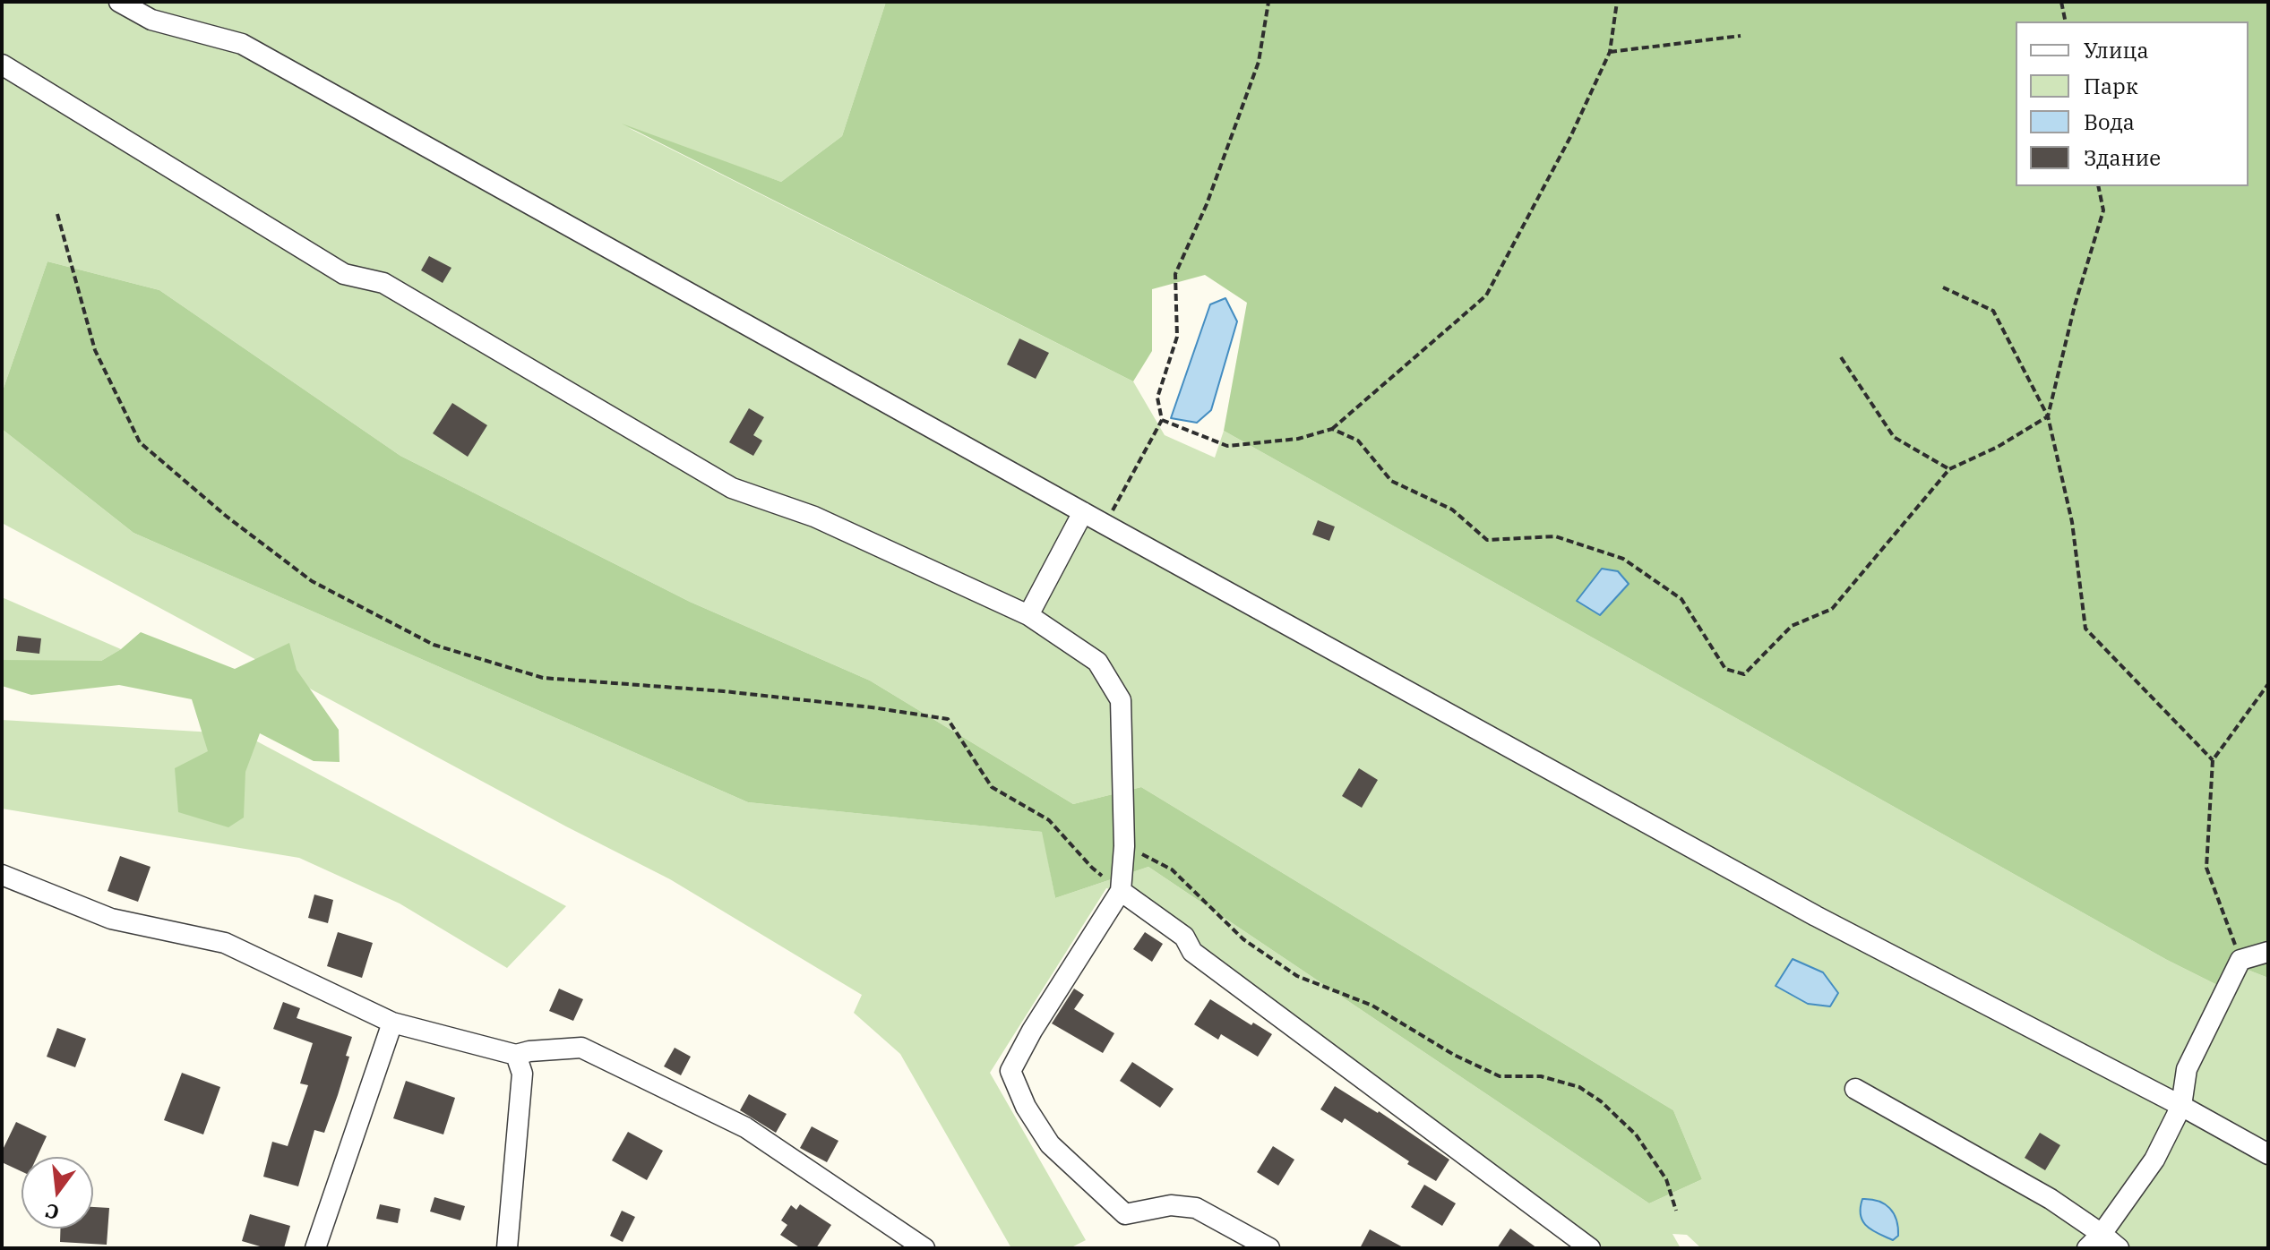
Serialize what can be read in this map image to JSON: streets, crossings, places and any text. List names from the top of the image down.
{
  "legend": [
    "Улица",
    "Парк",
    "Вода",
    "Здание"
  ],
  "north": "bottom"
}
